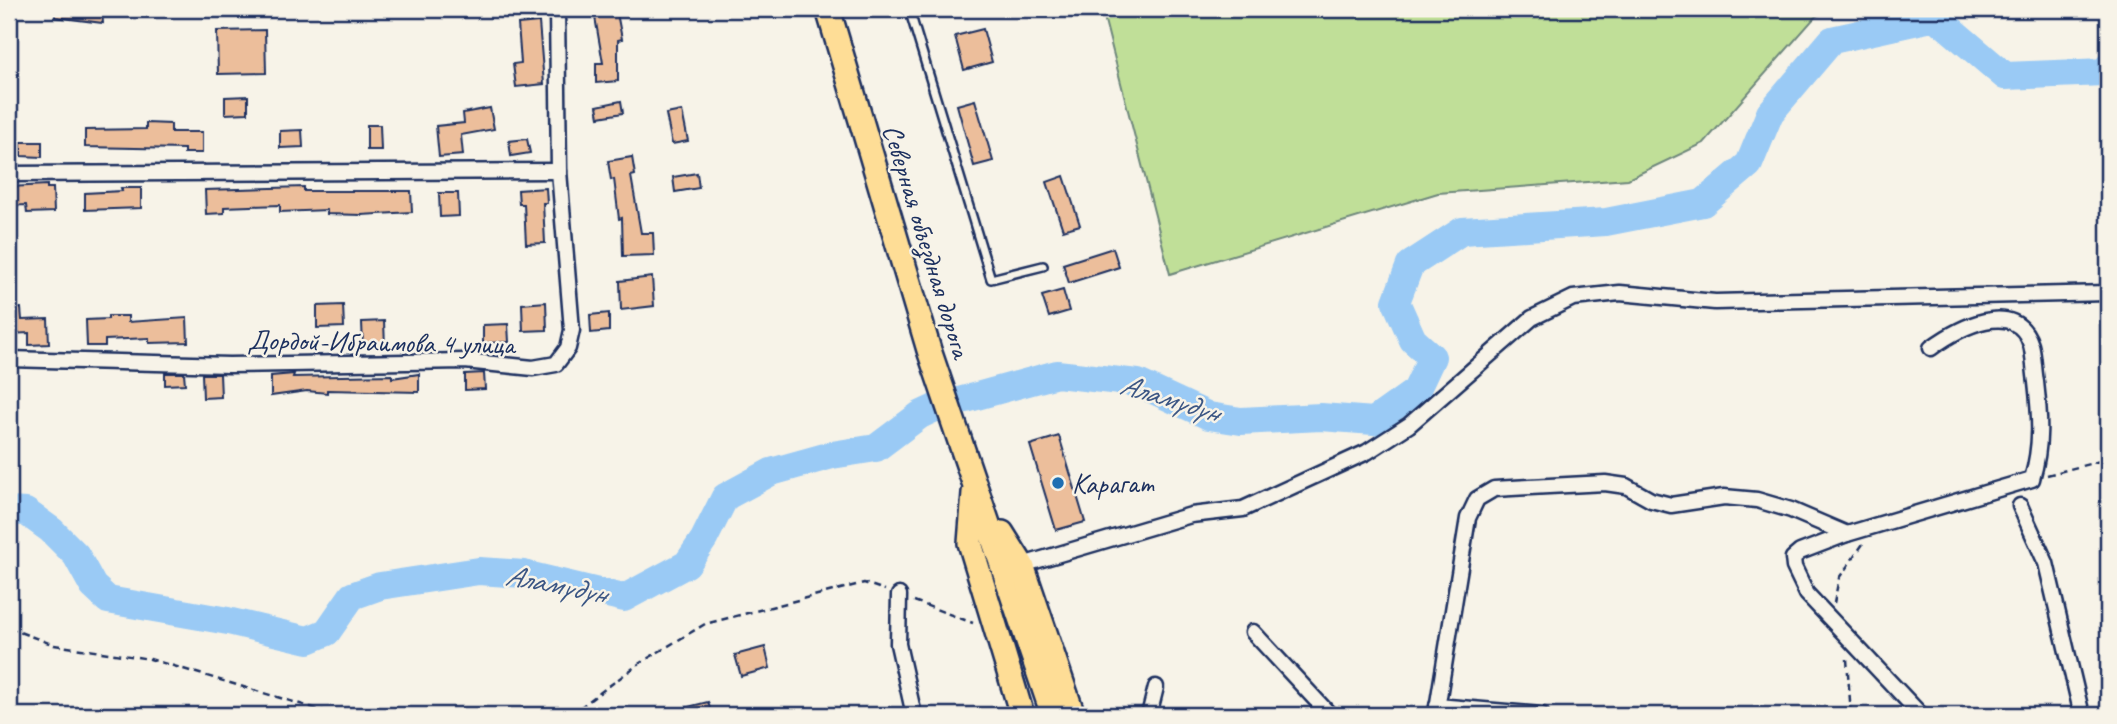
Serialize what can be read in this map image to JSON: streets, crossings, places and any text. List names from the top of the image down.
{
  "streets": {
    "highway": ["Северная объездная дорога"],
    "street": ["Дордой-Ибраимова 4 улица"]
  },
  "water": ["Аламүдүн"],
  "places": ["Карагат"]
}
